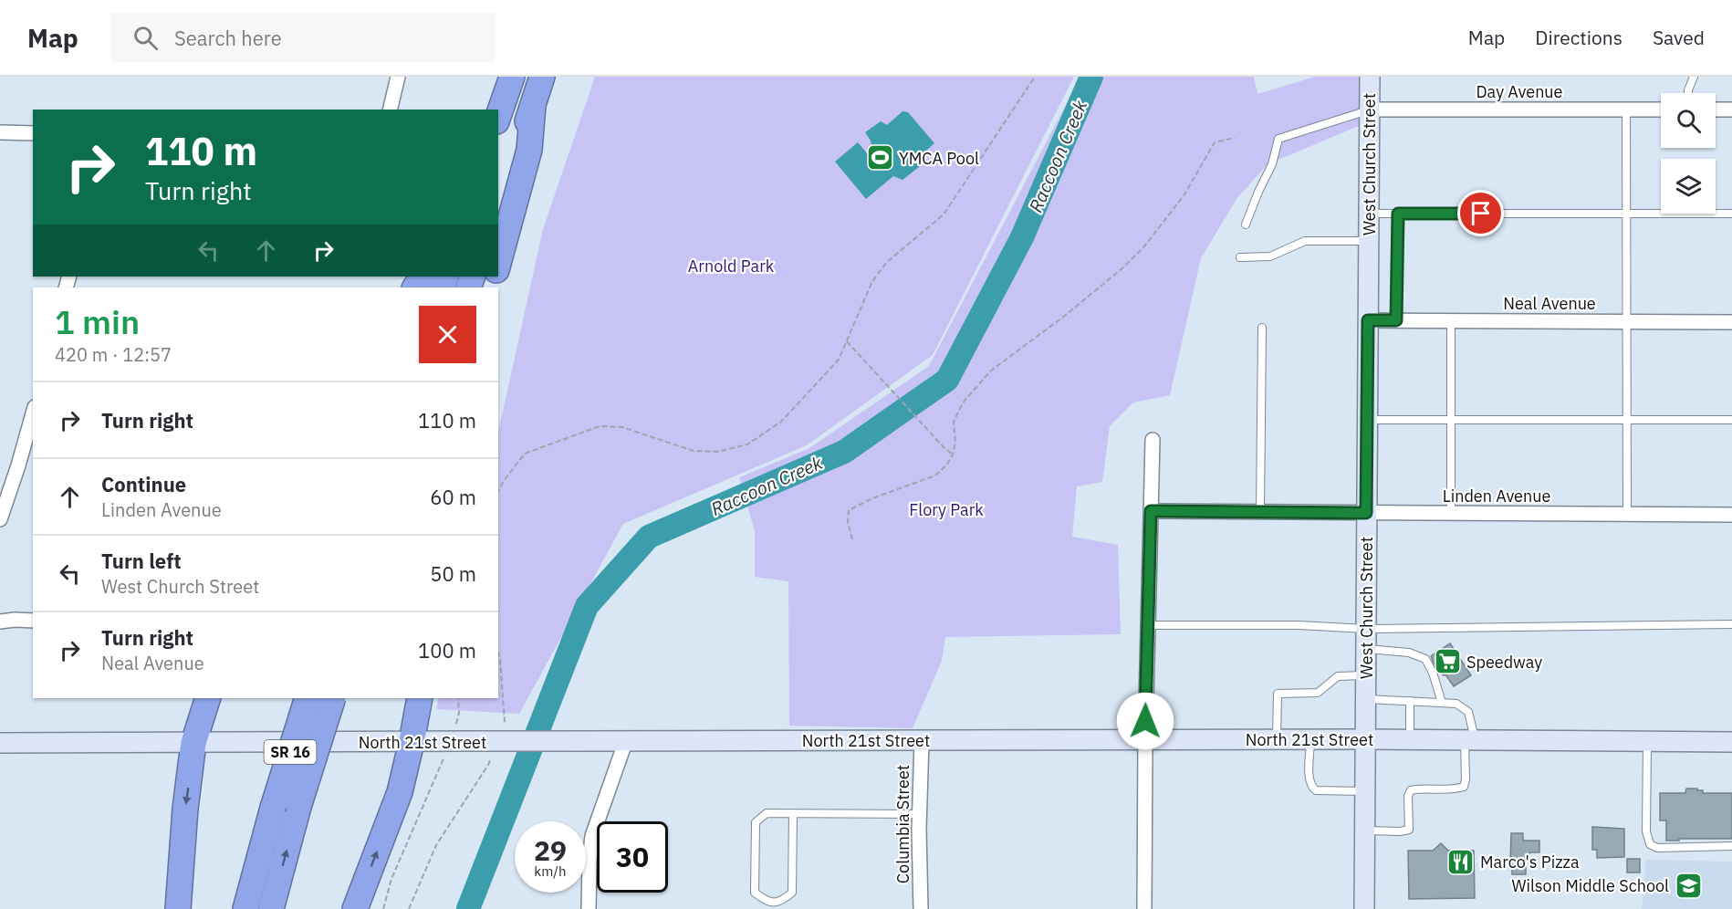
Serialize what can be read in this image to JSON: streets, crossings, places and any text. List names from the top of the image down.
{
  "streets": {
    "highway": ["SR 16"],
    "main road": ["West Church Street", "North 21st Street"],
    "street": [
      "Day Avenue",
      "Neal Avenue",
      "Linden Avenue",
      "Columbia Street"
    ]
  },
  "crossings": [
    ["Day Avenue", "West Church Street"],
    ["West Church Street", "Neal Avenue"],
    ["West Church Street", "Linden Avenue"],
    ["West Church Street", "North 21st Street"],
    ["North 21st Street", "Columbia Street"]
  ],
  "water": ["Raccoon Creek"],
  "parks": ["Arnold Park", "Flory Park"],
  "places": {
    "sports": ["YMCA Pool"],
    "supermarket": ["Speedway"],
    "restaurant": ["Marco's Pizza"],
    "school or university": ["Wilson Middle School"]
  },
  "page": {
    "header": "Map",
    "search": "Search here",
    "nav": ["Map", "Directions", "Saved"],
    "turn": ["110 m", "Turn right"],
    "heading": ["1 min", "420 m · 12:57"],
    "list": [
      {
        "name": "Turn right",
        "value": "110 m"
      },
      {
        "name": "Continue",
        "note": "Linden Avenue",
        "value": "60 m"
      },
      {
        "name": "Turn left",
        "note": "West Church Street",
        "value": "50 m"
      },
      {
        "name": "Turn right",
        "note": "Neal Avenue",
        "value": "100 m"
      }
    ],
    "speed": "29 km/h",
    "limit": "30"
  }
}
